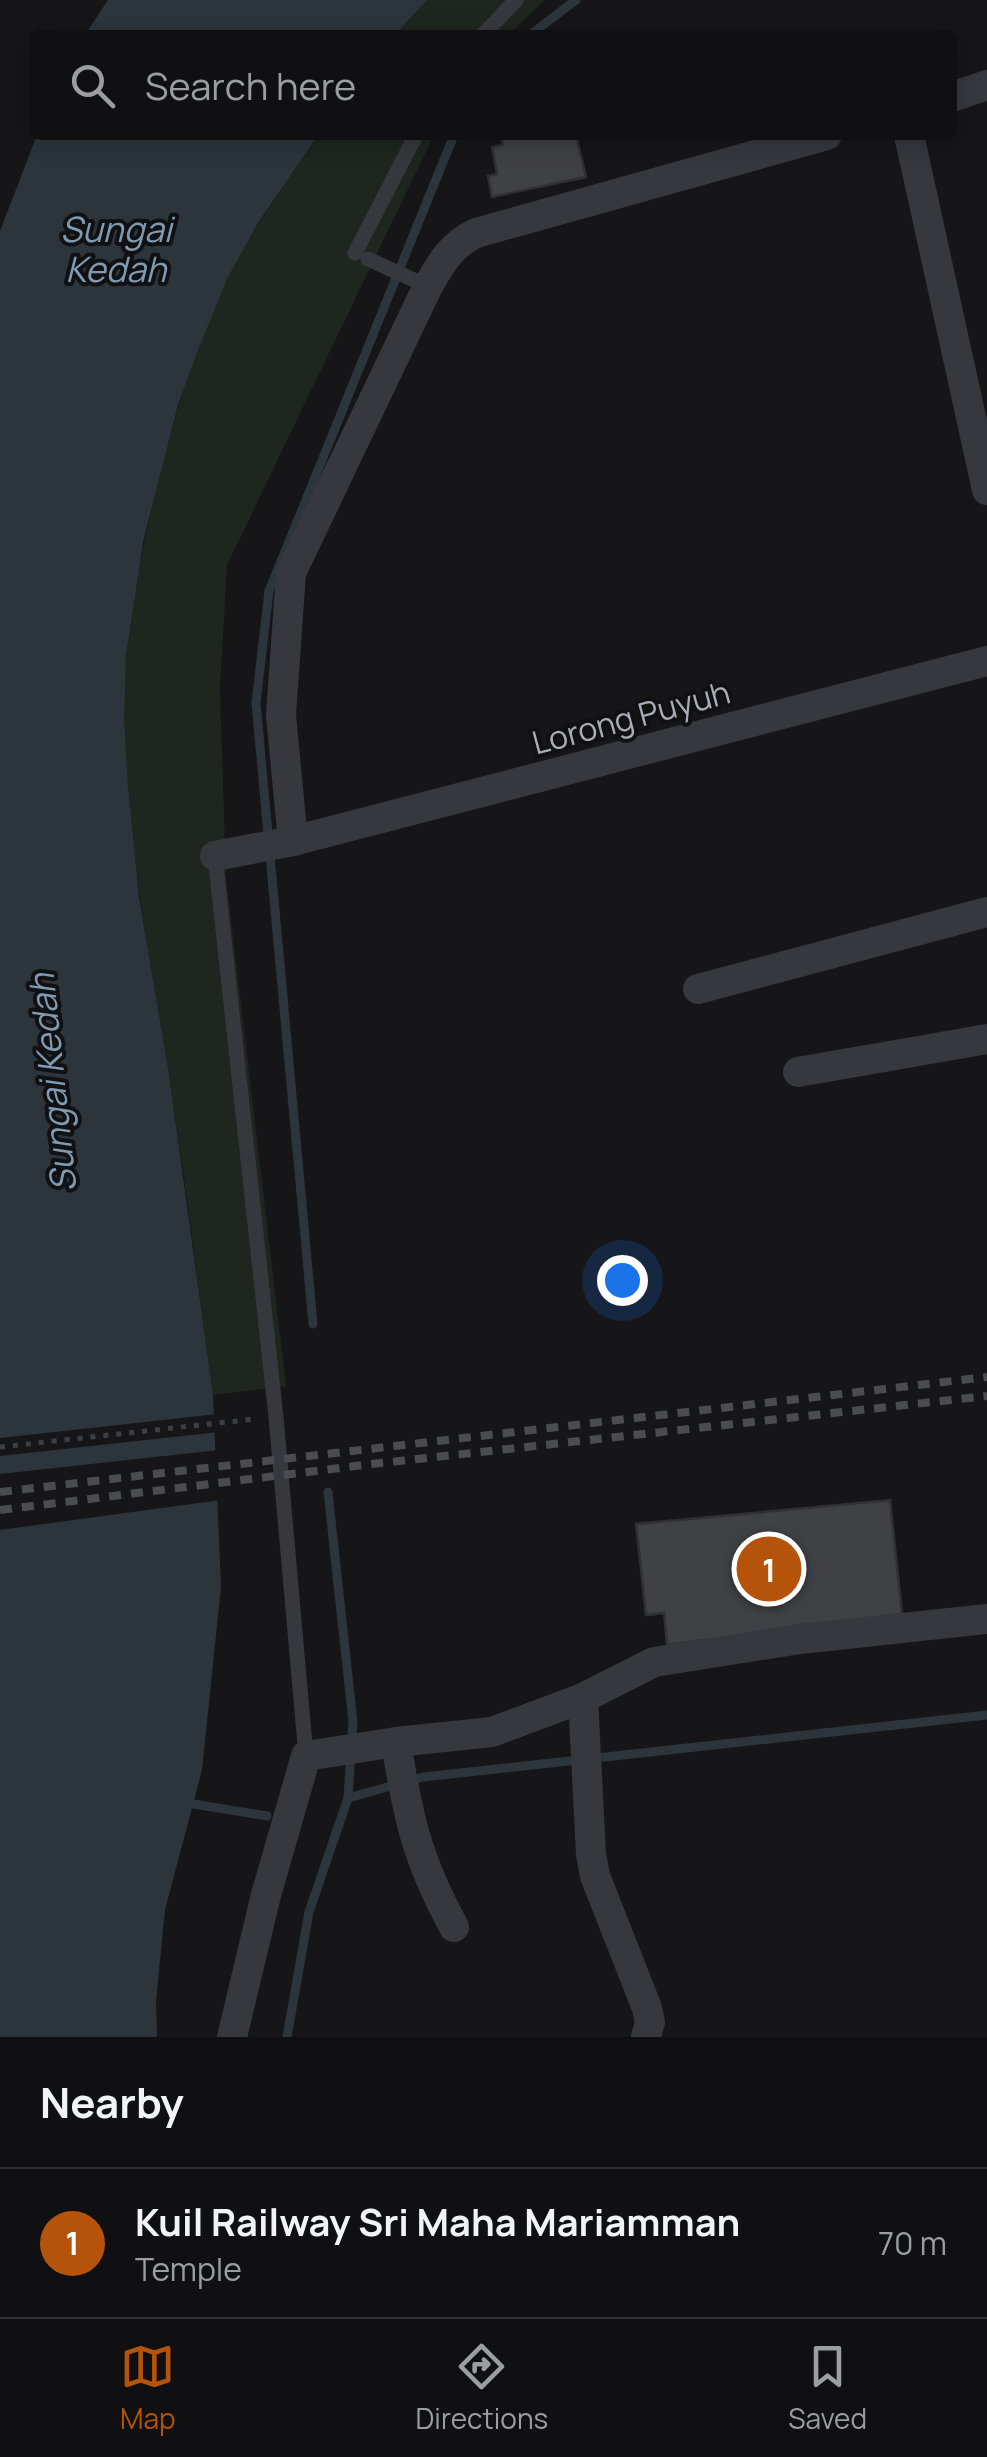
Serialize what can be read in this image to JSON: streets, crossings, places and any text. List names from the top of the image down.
{
  "streets": {
    "street": ["Lorong Puyuh"]
  },
  "water": ["Sungai Kedah"],
  "page": {
    "search": "Search here",
    "pins": "1",
    "heading": "Nearby",
    "list": [
      {
        "mark": "1",
        "name": "Kuil Railway Sri Maha Mariamman",
        "note": "Temple",
        "value": "70 m"
      }
    ],
    "nav": ["Map", "Directions", "Saved"]
  }
}
